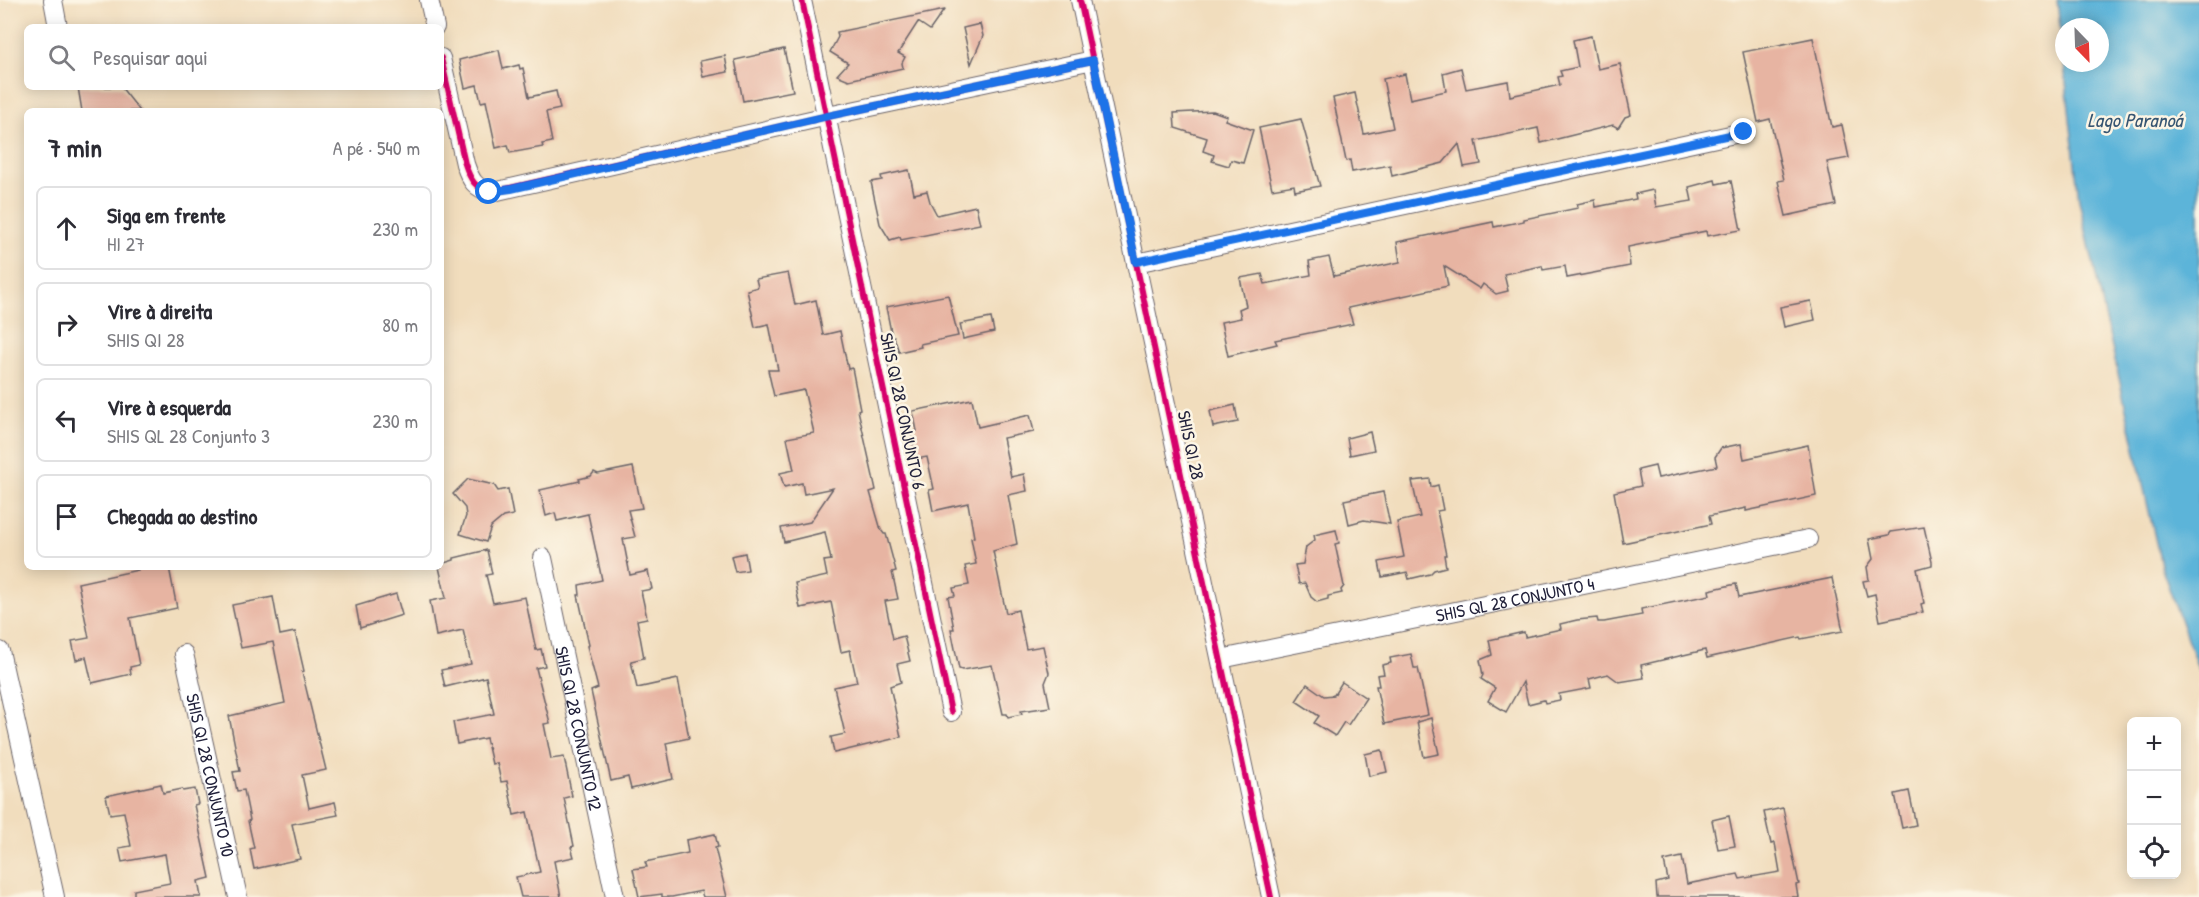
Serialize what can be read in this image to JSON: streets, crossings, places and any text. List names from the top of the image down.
{
  "streets": {
    "street": [
      "SHIS QI 28 CONJUNTO 6",
      "SHIS QI 28",
      "SHIS QL 28 CONJUNTO 4",
      "SHIS QI 28 CONJUNTO 12",
      "SHIS QI 28 CONJUNTO 10"
    ]
  },
  "crossings": [
    ["SHIS QI 28", "SHIS QL 28 CONJUNTO 4"]
  ],
  "water": ["Lago Paranoá"],
  "north": "bottom right",
  "page": {
    "search": "Pesquisar aqui",
    "heading": ["7 min", "A pé · 540 m"],
    "list": [
      ["Siga em frente", "HI 27", "230 m"],
      ["Vire à direita", "SHIS QI 28", "80 m"],
      ["Vire à esquerda", "SHIS QL 28 Conjunto 3", "230 m"],
      "Chegada ao destino"
    ],
    "map_buttons": ["+", "−"]
  }
}
